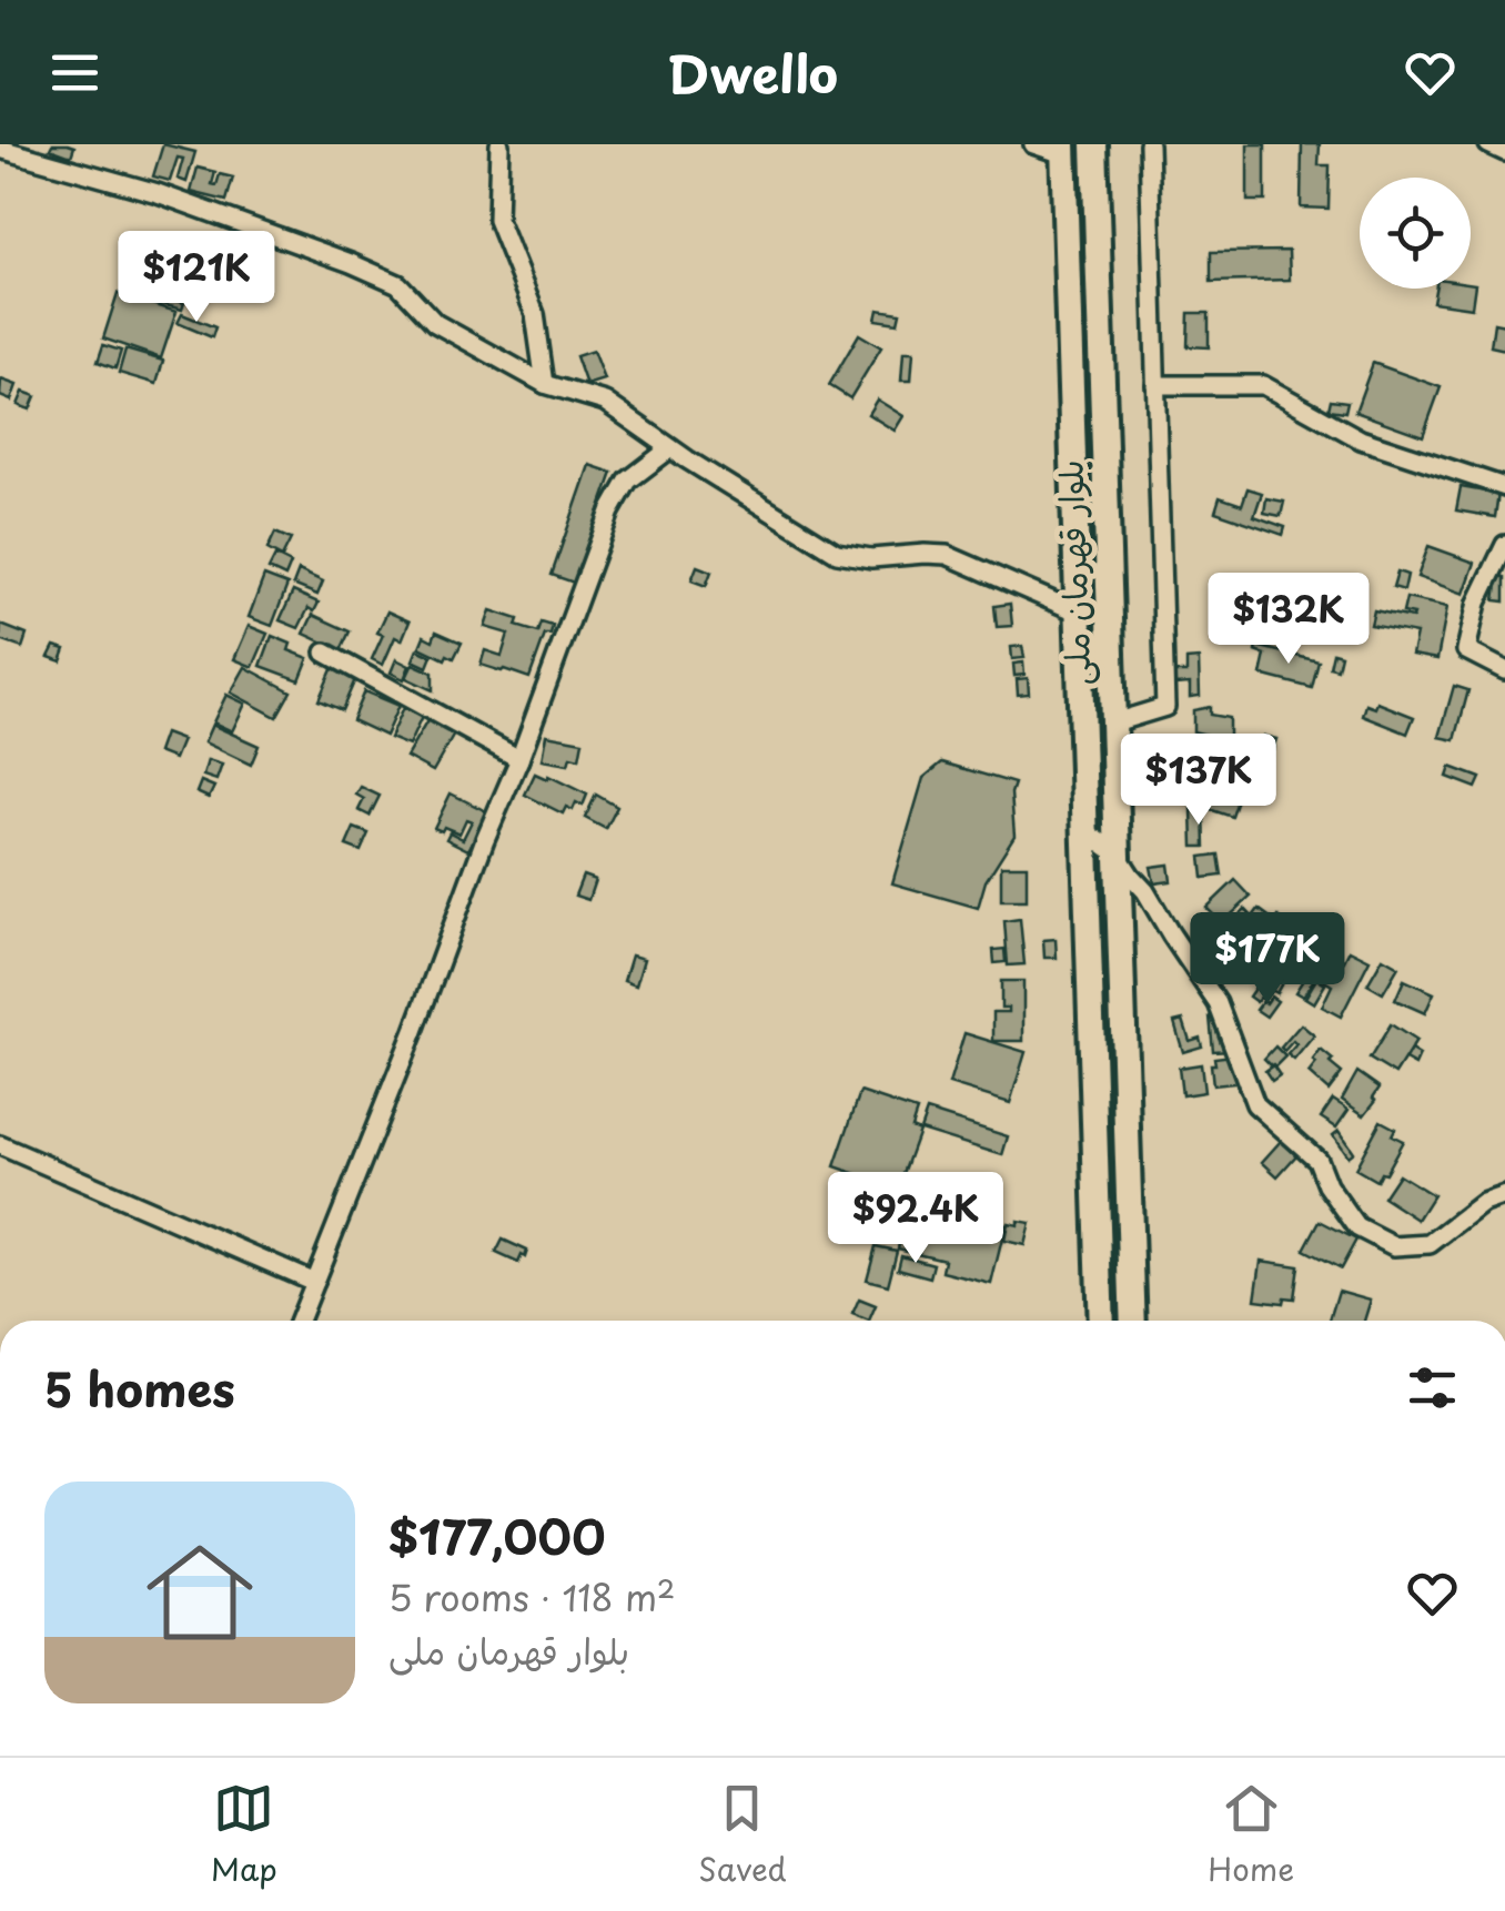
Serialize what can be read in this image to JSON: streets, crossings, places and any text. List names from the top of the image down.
{
  "streets": {
    "highway": ["بلوار قهرمان ملی"]
  },
  "page": {
    "header": "Dwello",
    "price": [
      "$121K",
      "$132K",
      "$137K",
      "$177K",
      "$92.4K"
    ],
    "heading": "5 homes",
    "list": [
      {
        "name": "$177,000",
        "note": "5 rooms · 118 m² · بلوار قهرمان ملی"
      }
    ],
    "tabs": ["Map", "Saved", "Home"]
  }
}
